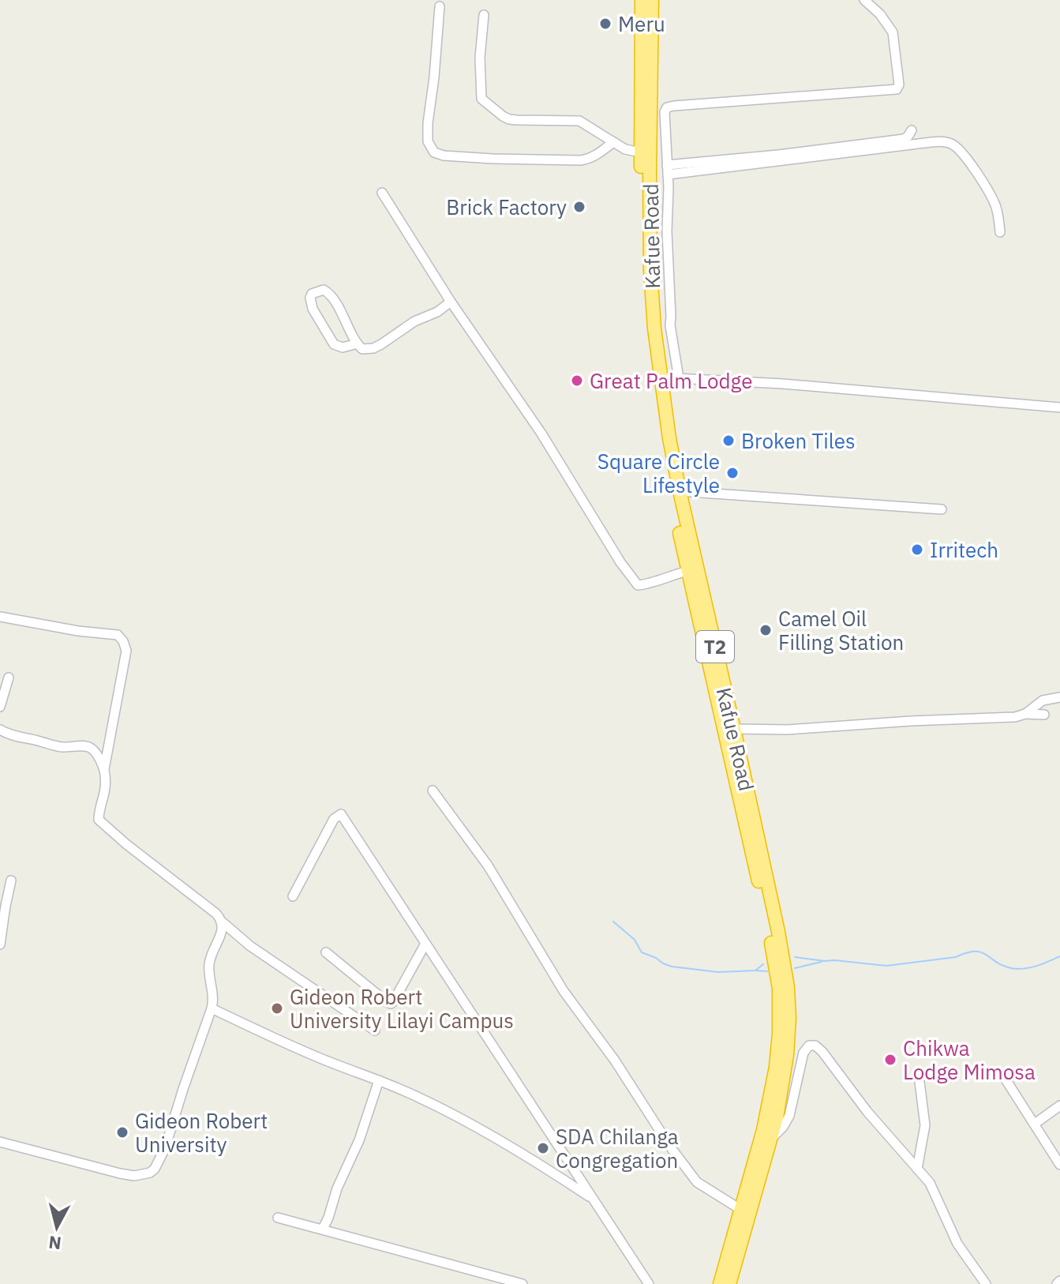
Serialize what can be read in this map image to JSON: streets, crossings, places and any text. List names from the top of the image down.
{
  "streets": {
    "highway": ["Kafue Road", "T2"]
  },
  "places": [
    "Meru",
    "Brick Factory",
    "Great Palm Lodge",
    "Broken Tiles",
    "Square Circle Lifestyle",
    "Irritech",
    "Camel Oil Filling Station",
    "Gideon Robert University Lilayi Campus",
    "Chikwa Lodge Mimosa",
    "Gideon Robert University",
    "SDA Chilanga Congregation"
  ],
  "north": "bottom"
}
